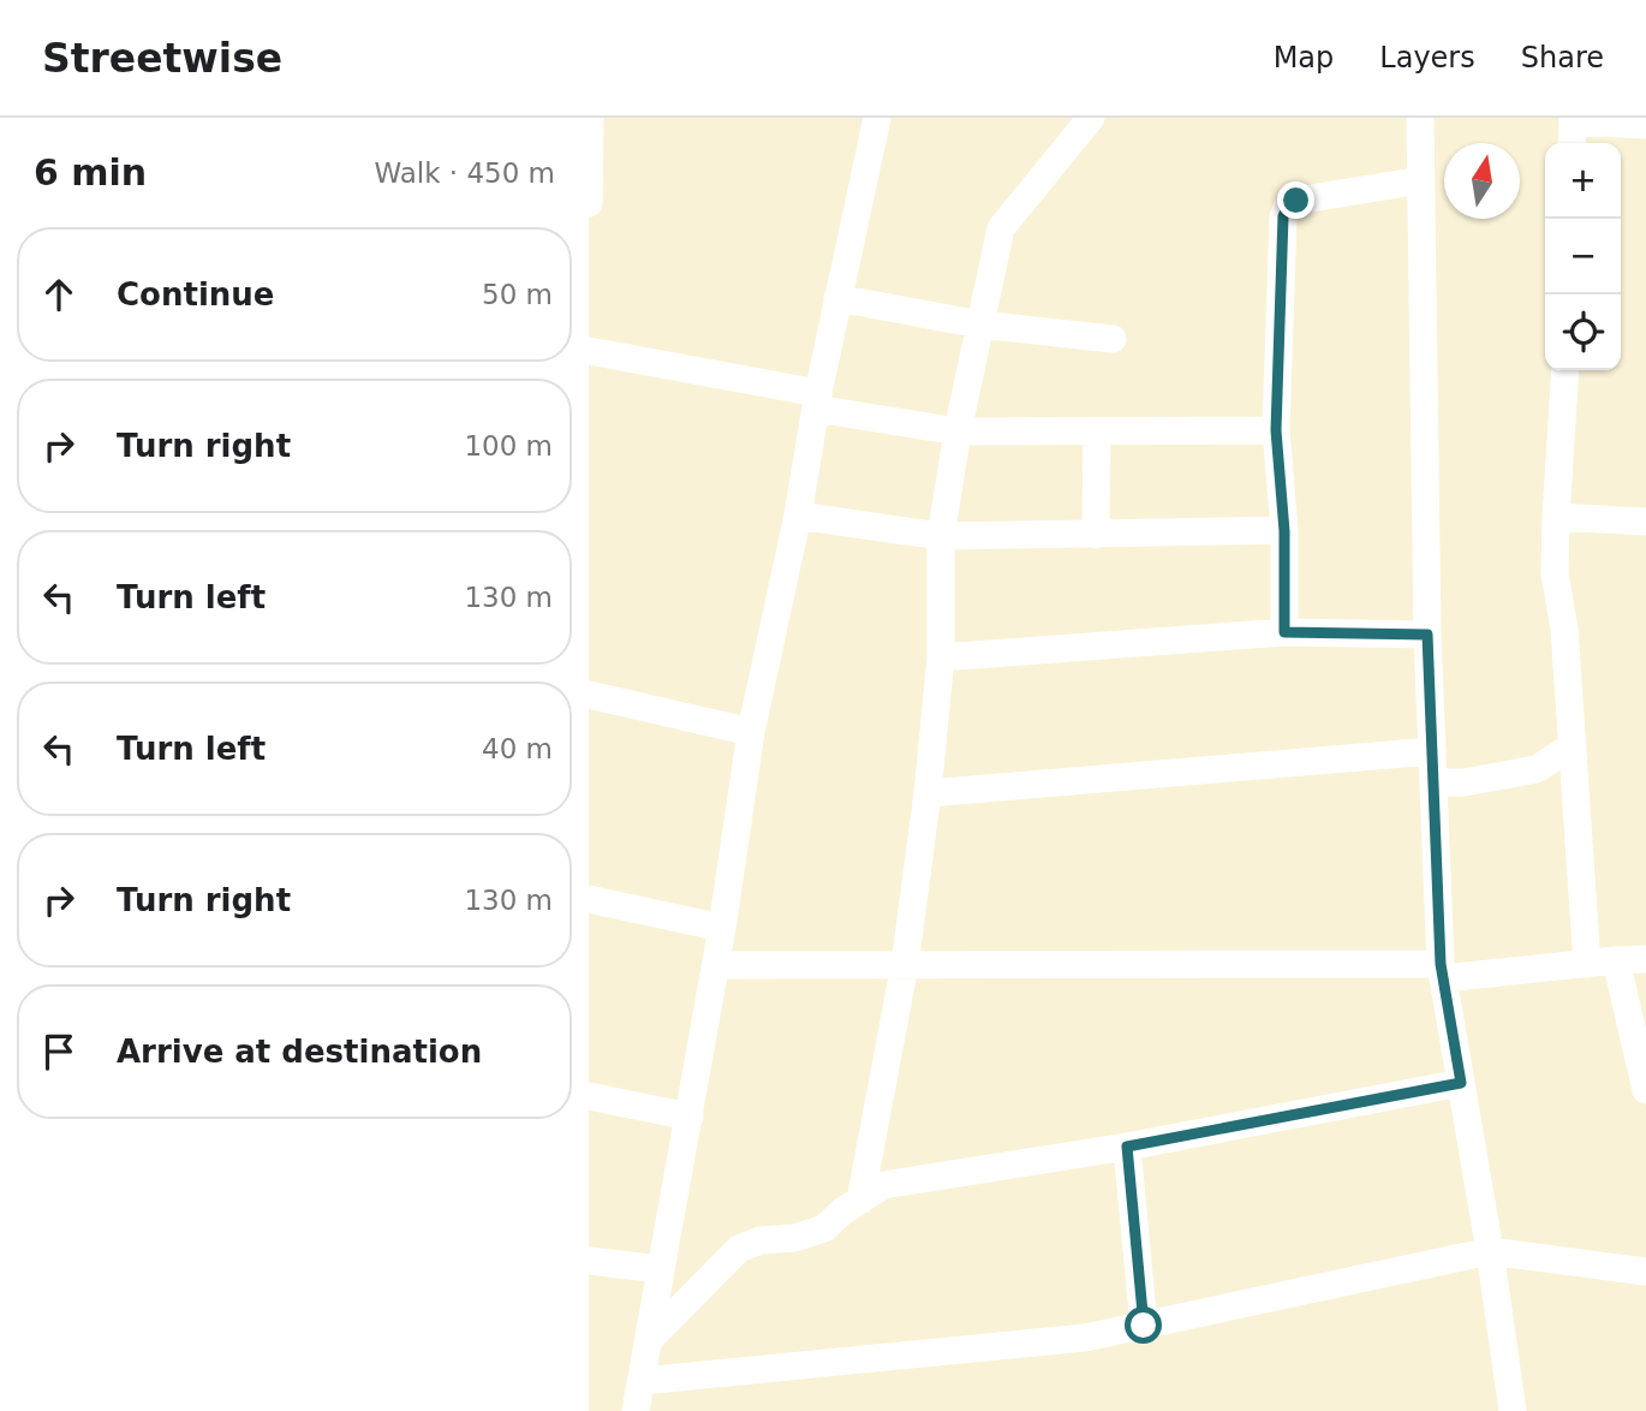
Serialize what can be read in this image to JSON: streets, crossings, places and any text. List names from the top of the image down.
{
  "north": "top",
  "page": {
    "header": "Streetwise",
    "nav": ["Map", "Layers", "Share"],
    "heading": ["6 min", "Walk · 450 m"],
    "map_buttons": ["+", "−"],
    "list": [
      ["Continue", "50 m"],
      ["Turn right", "100 m"],
      ["Turn left", "130 m"],
      ["Turn left", "40 m"],
      ["Turn right", "130 m"],
      "Arrive at destination"
    ]
  }
}
